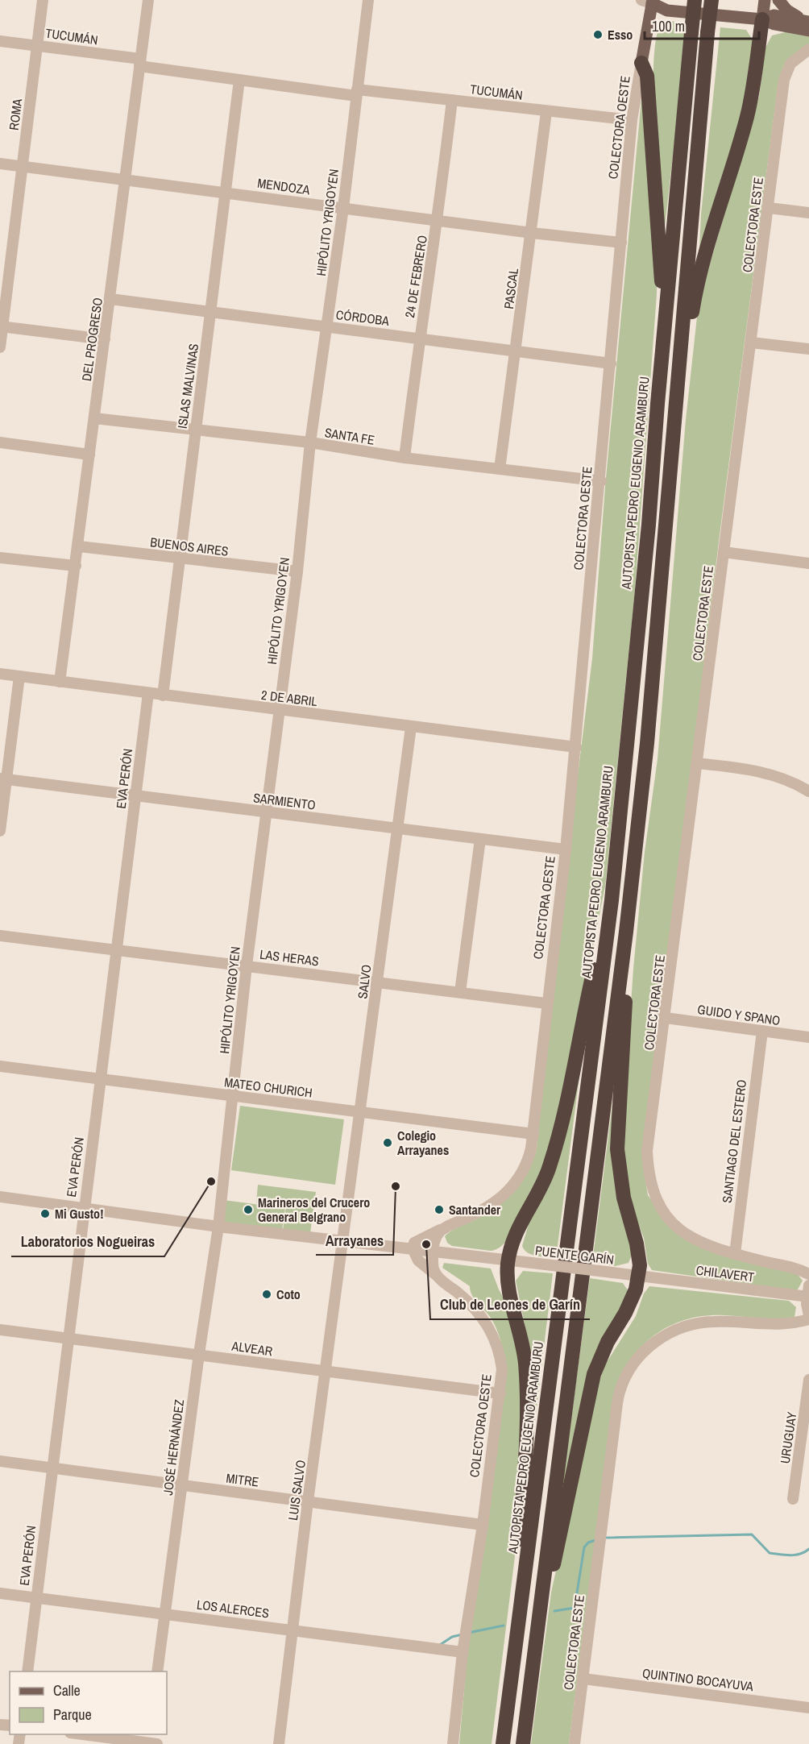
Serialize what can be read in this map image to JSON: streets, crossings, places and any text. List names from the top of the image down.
{
  "streets": {
    "highway": ["AUTOPISTA PEDRO EUGENIO ARAMBURU"],
    "main road": ["COLECTORA OESTE"],
    "street": [
      "TUCUMÁN",
      "ROMA",
      "MENDOZA",
      "HIPÓLITO YRIGOYEN",
      "COLECTORA ESTE",
      "24 DE FEBRERO",
      "PASCAL",
      "CÓRDOBA",
      "DEL PROGRESO",
      "ISLAS MALVINAS",
      "SANTA FE",
      "BUENOS AIRES",
      "2 DE ABRIL",
      "EVA PERÓN",
      "SARMIENTO",
      "LAS HERAS",
      "SALVO",
      "GUIDO Y SPANO",
      "MATEO CHURICH",
      "SANTIAGO DEL ESTERO",
      "PUENTE GARÍN",
      "CHILAVERT",
      "ALVEAR",
      "URUGUAY",
      "JOSÉ HERNÁNDEZ",
      "MITRE",
      "LUIS SALVO",
      "LOS ALERCES",
      "QUINTINO BOCAYUVA"
    ]
  },
  "crossings": [
    ["TUCUMÁN", "ROMA"],
    ["TUCUMÁN", "COLECTORA OESTE"],
    ["TUCUMÁN", "HIPÓLITO YRIGOYEN"],
    ["TUCUMÁN", "24 DE FEBRERO"],
    ["TUCUMÁN", "PASCAL"],
    ["TUCUMÁN", "DEL PROGRESO"],
    ["TUCUMÁN", "ISLAS MALVINAS"],
    ["ROMA", "MENDOZA"],
    ["COLECTORA OESTE", "MENDOZA"],
    ["COLECTORA OESTE", "CÓRDOBA"],
    ["COLECTORA OESTE", "SANTA FE"],
    ["COLECTORA OESTE", "2 DE ABRIL"],
    ["COLECTORA OESTE", "SARMIENTO"],
    ["COLECTORA OESTE", "LAS HERAS"],
    ["COLECTORA OESTE", "MATEO CHURICH"],
    ["COLECTORA OESTE", "PUENTE GARÍN"],
    ["COLECTORA OESTE", "ALVEAR"],
    ["COLECTORA OESTE", "MITRE"],
    ["COLECTORA OESTE", "LOS ALERCES"],
    ["MENDOZA", "HIPÓLITO YRIGOYEN"],
    ["MENDOZA", "24 DE FEBRERO"],
    ["MENDOZA", "PASCAL"],
    ["MENDOZA", "DEL PROGRESO"],
    ["MENDOZA", "ISLAS MALVINAS"],
    ["HIPÓLITO YRIGOYEN", "CÓRDOBA"],
    ["HIPÓLITO YRIGOYEN", "SANTA FE"],
    ["HIPÓLITO YRIGOYEN", "BUENOS AIRES"],
    ["HIPÓLITO YRIGOYEN", "2 DE ABRIL"],
    ["HIPÓLITO YRIGOYEN", "SARMIENTO"],
    ["HIPÓLITO YRIGOYEN", "LAS HERAS"],
    ["HIPÓLITO YRIGOYEN", "MATEO CHURICH"],
    ["HIPÓLITO YRIGOYEN", "PUENTE GARÍN"],
    ["HIPÓLITO YRIGOYEN", "JOSÉ HERNÁNDEZ"],
    ["COLECTORA ESTE", "GUIDO Y SPANO"],
    ["COLECTORA ESTE", "SANTIAGO DEL ESTERO"],
    ["COLECTORA ESTE", "QUINTINO BOCAYUVA"],
    ["24 DE FEBRERO", "CÓRDOBA"],
    ["24 DE FEBRERO", "SANTA FE"],
    ["PASCAL", "CÓRDOBA"],
    ["PASCAL", "SANTA FE"],
    ["CÓRDOBA", "DEL PROGRESO"],
    ["CÓRDOBA", "ISLAS MALVINAS"],
    ["DEL PROGRESO", "SANTA FE"],
    ["DEL PROGRESO", "BUENOS AIRES"],
    ["DEL PROGRESO", "2 DE ABRIL"],
    ["ISLAS MALVINAS", "SANTA FE"],
    ["ISLAS MALVINAS", "BUENOS AIRES"],
    ["ISLAS MALVINAS", "2 DE ABRIL"],
    ["2 DE ABRIL", "EVA PERÓN"],
    ["2 DE ABRIL", "SALVO"],
    ["EVA PERÓN", "SARMIENTO"],
    ["EVA PERÓN", "LAS HERAS"],
    ["EVA PERÓN", "MATEO CHURICH"],
    ["EVA PERÓN", "PUENTE GARÍN"],
    ["EVA PERÓN", "ALVEAR"],
    ["EVA PERÓN", "MITRE"],
    ["EVA PERÓN", "LOS ALERCES"],
    ["SARMIENTO", "SALVO"],
    ["LAS HERAS", "SALVO"],
    ["SALVO", "MATEO CHURICH"],
    ["SALVO", "PUENTE GARÍN"],
    ["SALVO", "LUIS SALVO"],
    ["GUIDO Y SPANO", "SANTIAGO DEL ESTERO"],
    ["PUENTE GARÍN", "CHILAVERT"],
    ["PUENTE GARÍN", "JOSÉ HERNÁNDEZ"],
    ["PUENTE GARÍN", "LUIS SALVO"],
    ["ALVEAR", "JOSÉ HERNÁNDEZ"],
    ["ALVEAR", "LUIS SALVO"],
    ["JOSÉ HERNÁNDEZ", "MITRE"],
    ["JOSÉ HERNÁNDEZ", "LOS ALERCES"],
    ["MITRE", "LUIS SALVO"],
    ["LUIS SALVO", "LOS ALERCES"]
  ],
  "places": [
    "Esso",
    "Colegio Arrayanes",
    "Laboratorios Nogueiras",
    "Arrayanes",
    "Marineros del Crucero General Belgrano",
    "Santander",
    "Mi Gusto!",
    "Club de Leones de Garín",
    "Coto"
  ],
  "legend": ["Calle", "Parque"],
  "scale_bar": "100 m"
}
